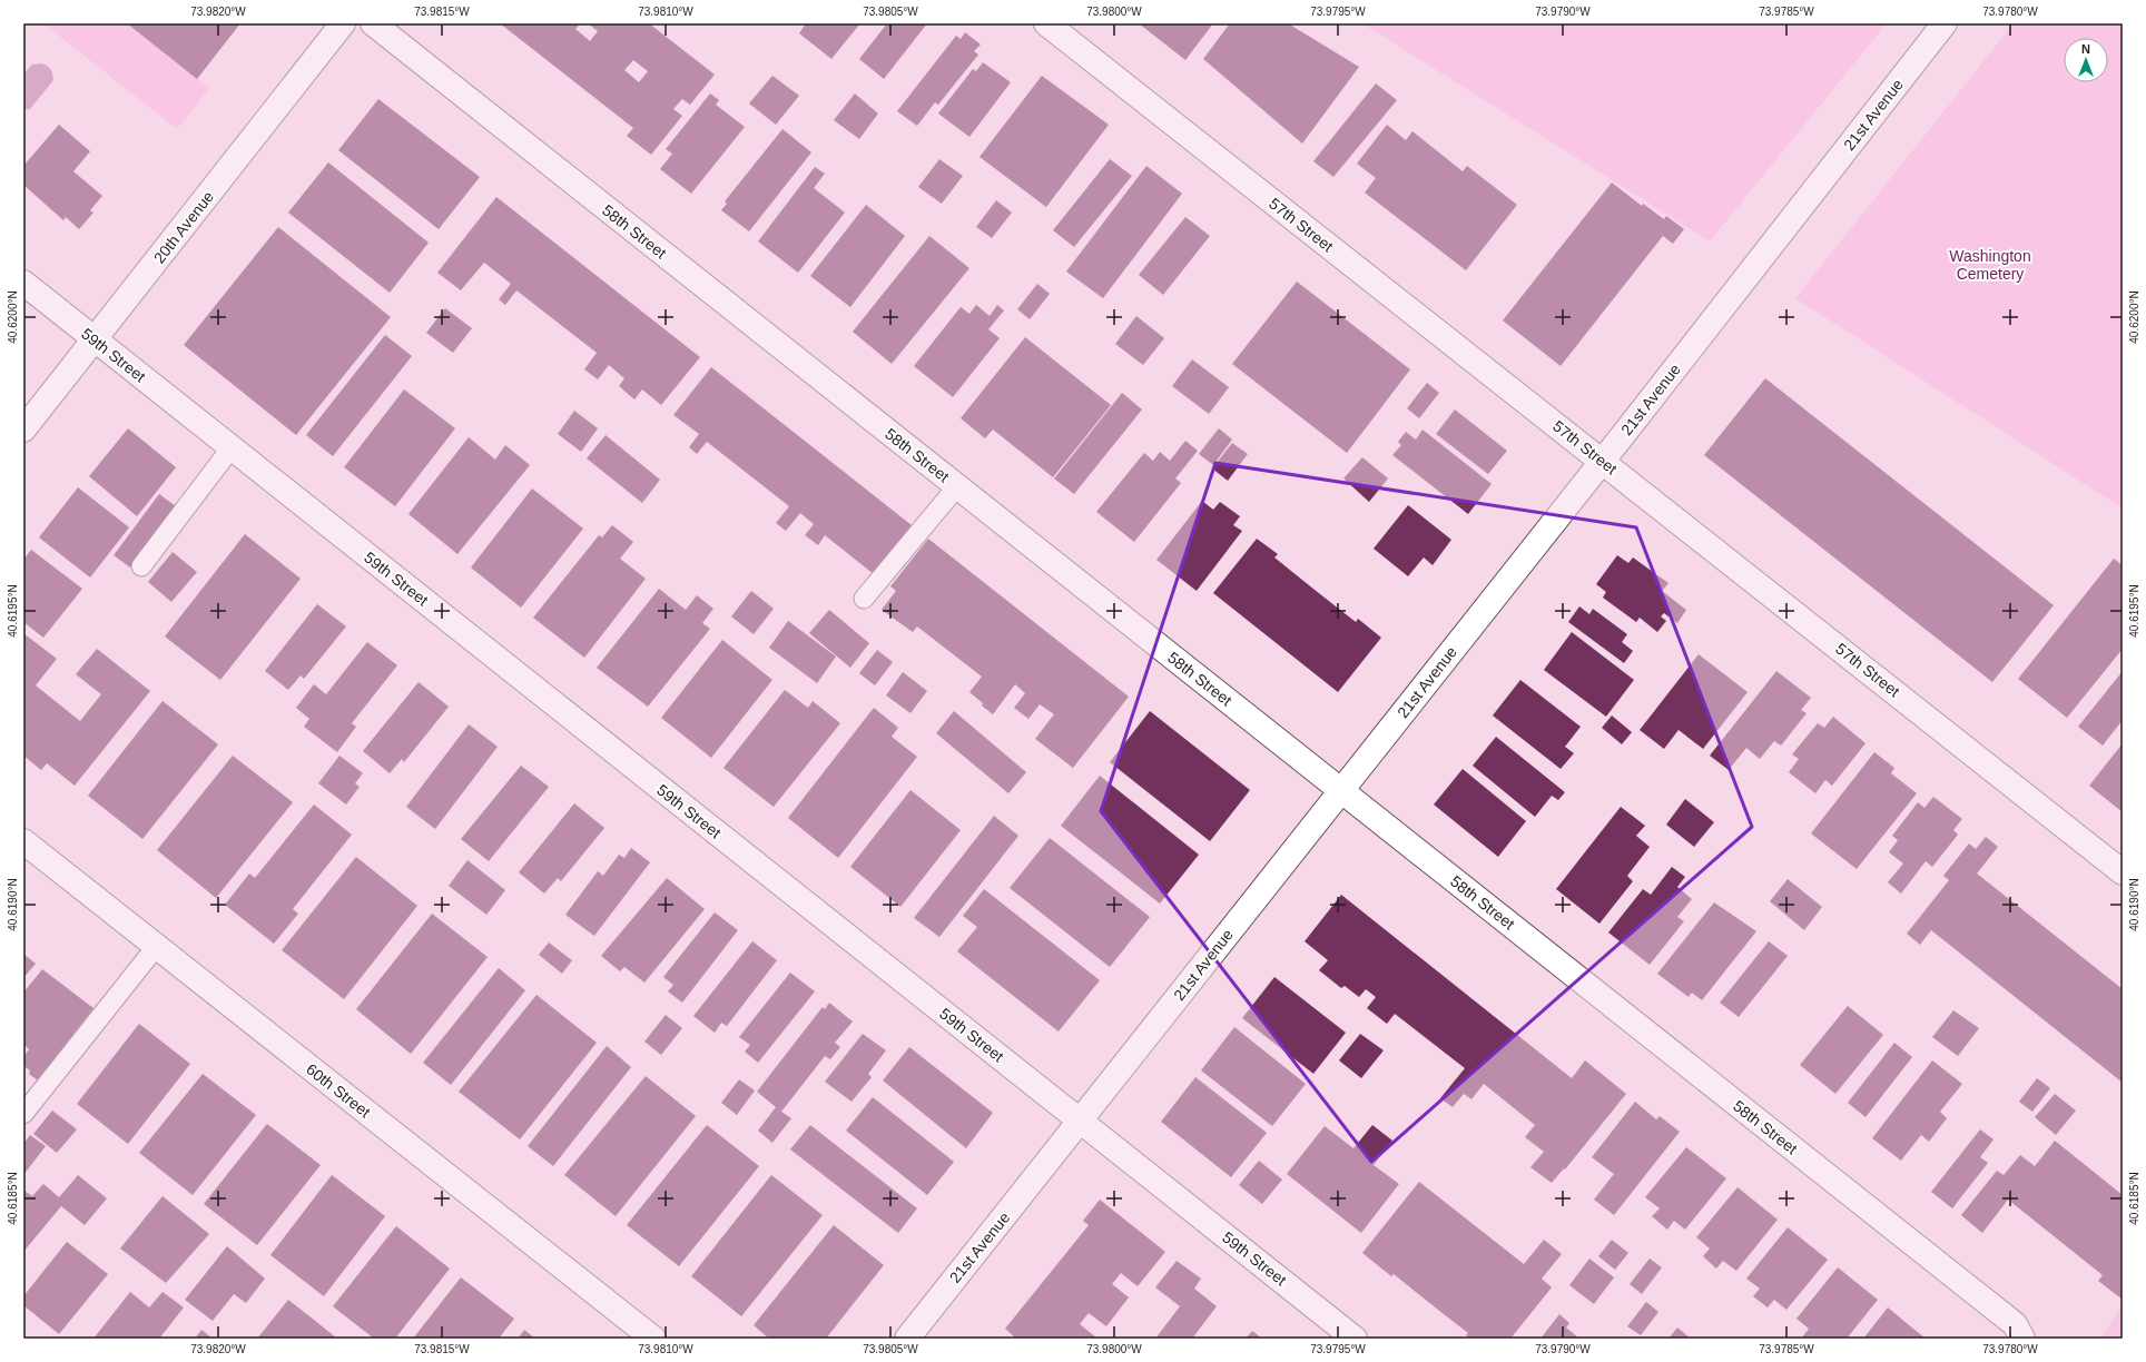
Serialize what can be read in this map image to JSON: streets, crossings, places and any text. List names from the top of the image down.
{
  "streets": {
    "street": [
      "21st Avenue",
      "57th Street",
      "20th Avenue",
      "58th Street",
      "59th Street",
      "60th Street"
    ]
  },
  "crossings": [
    ["21st Avenue", "57th Street"],
    ["21st Avenue", "58th Street"],
    ["21st Avenue", "59th Street"],
    ["20th Avenue", "59th Street"]
  ],
  "parks": ["Washington Cemetery"],
  "north": "top",
  "coordinates": [
    "73.9820°W",
    "73.9815°W",
    "73.9810°W",
    "73.9805°W",
    "73.9800°W",
    "73.9795°W",
    "73.9790°W",
    "73.9785°W",
    "73.9780°W",
    "40.6200°N",
    "40.6195°N",
    "40.6190°N",
    "40.6185°N"
  ]
}
